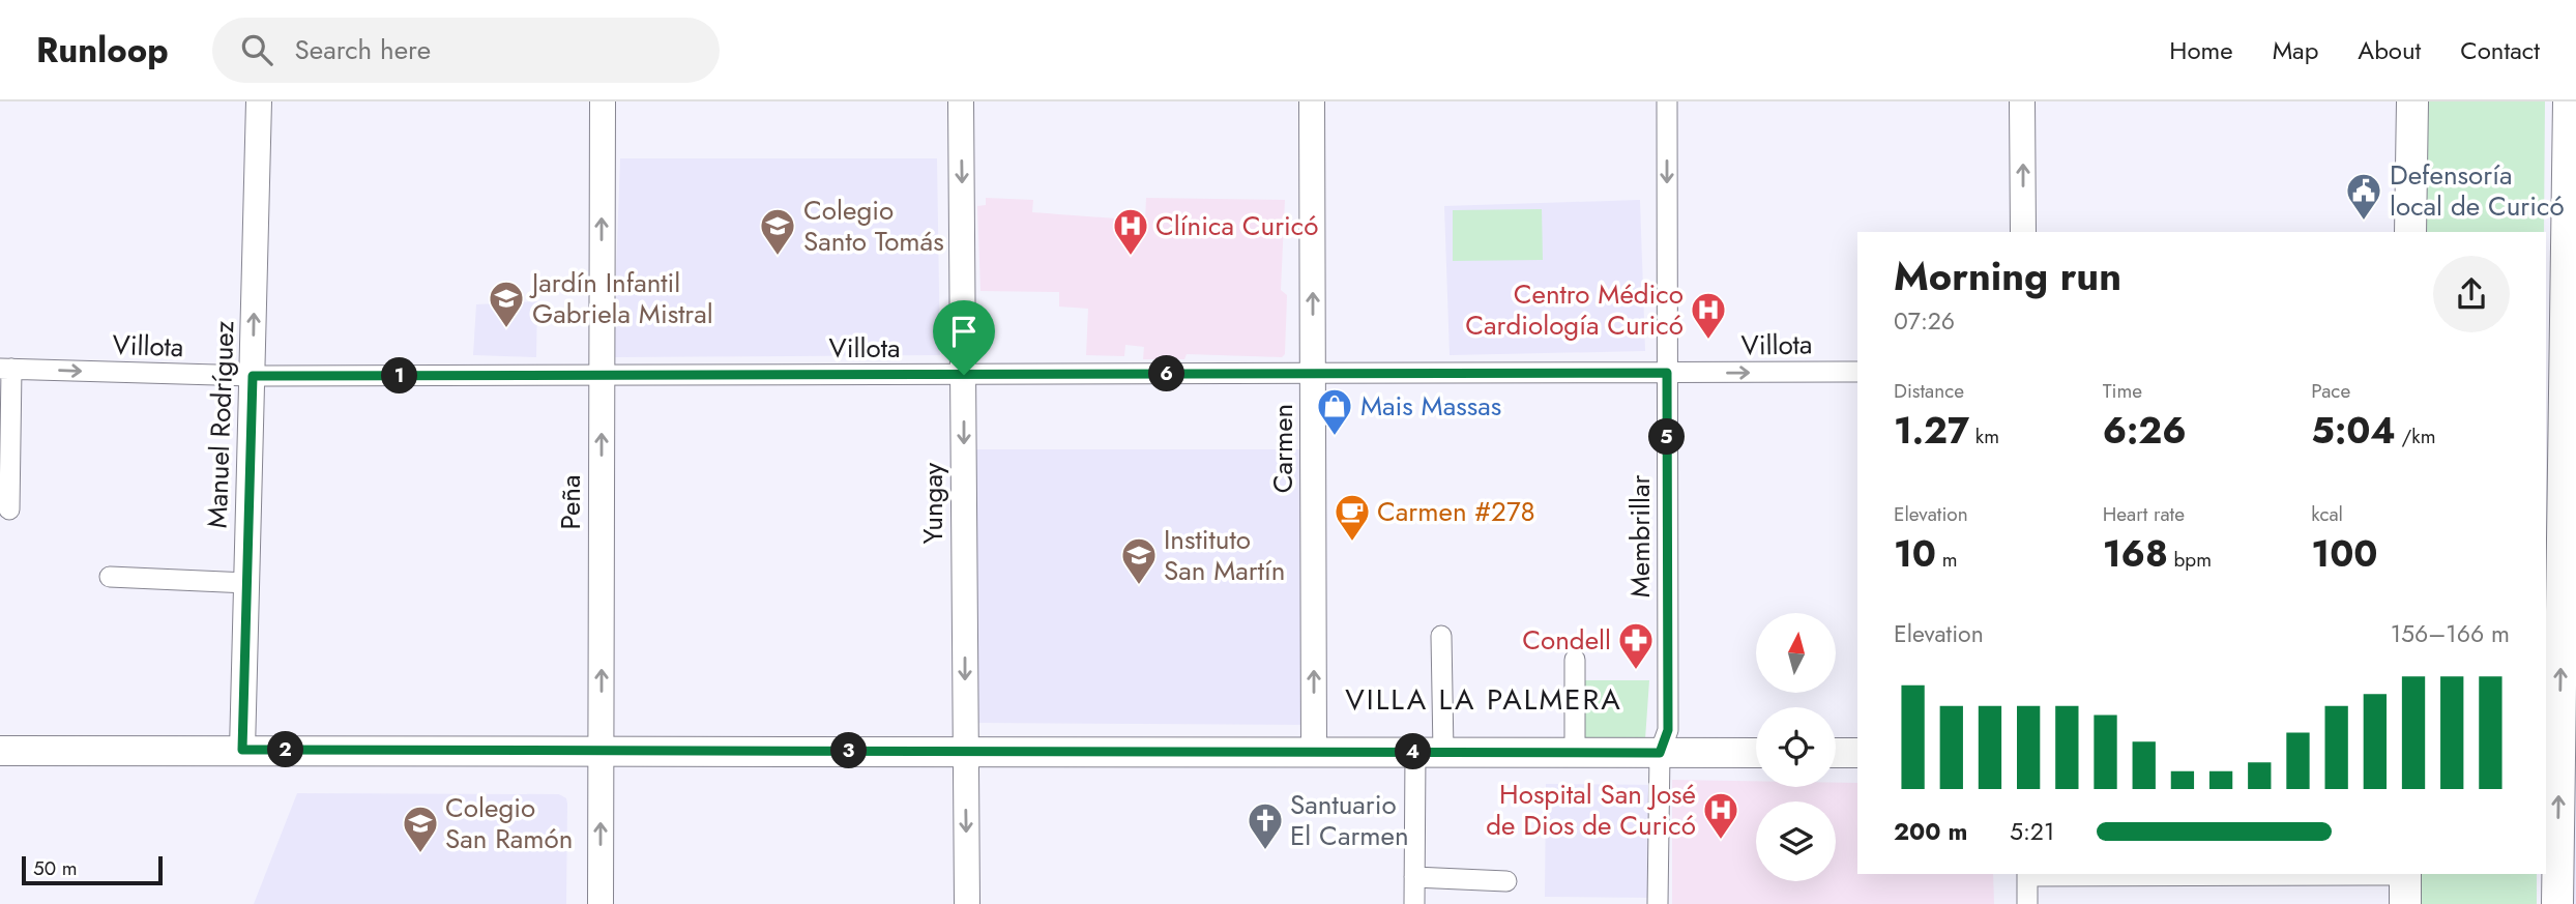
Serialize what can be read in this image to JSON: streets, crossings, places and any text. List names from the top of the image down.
{
  "streets": {
    "street": [
      "Villota",
      "Manuel Rodríguez",
      "Carmen",
      "Peña",
      "Yungay",
      "Membrillar"
    ]
  },
  "crossings": [
    ["Villota", "Manuel Rodríguez"],
    ["Villota", "Carmen"],
    ["Villota", "Peña"],
    ["Villota", "Yungay"],
    ["Villota", "Membrillar"]
  ],
  "one_way": [
    "Manuel Rodríguez",
    "Carmen",
    "Peña",
    "Yungay"
  ],
  "districts": ["VILLA LA PALMERA"],
  "places": {
    "public building": ["Defensoría local de Curicó"],
    "school or university": [
      "Colegio Santo Tomás",
      "Jardín Infantil Gabriela Mistral",
      "Instituto San Martín",
      "Colegio San Ramón"
    ],
    "hospital": ["Clínica Curicó", "Centro Médico Cardiología Curicó", "Hospital San José de Dios de Curicó"],
    "shop": ["Mais Massas"],
    "cafe": ["Carmen #278"],
    "pharmacy": ["Condell"],
    "church": ["Santuario El Carmen"]
  },
  "scale_bar": "50 m",
  "north": "top",
  "page": {
    "header": "Runloop",
    "search": "Search here",
    "nav": [
      "Home",
      "Map",
      "About",
      "Contact"
    ],
    "heading": ["Morning run", "07:26"],
    "pins": [
      "6",
      "1",
      "5",
      "2",
      "3",
      "4"
    ],
    "stats": [
      ["Distance", "1.27 km"],
      ["Time", "6:26"],
      ["Pace", "5:04 /km"],
      ["Elevation", "10 m"],
      ["Heart rate", "168 bpm"],
      ["kcal", "100"]
    ],
    "chart": ["Elevation", "156–166 m"],
    "list": [
      {
        "name": "200 m",
        "note": "5:21"
      }
    ],
    "scale": "50 m"
  }
}
